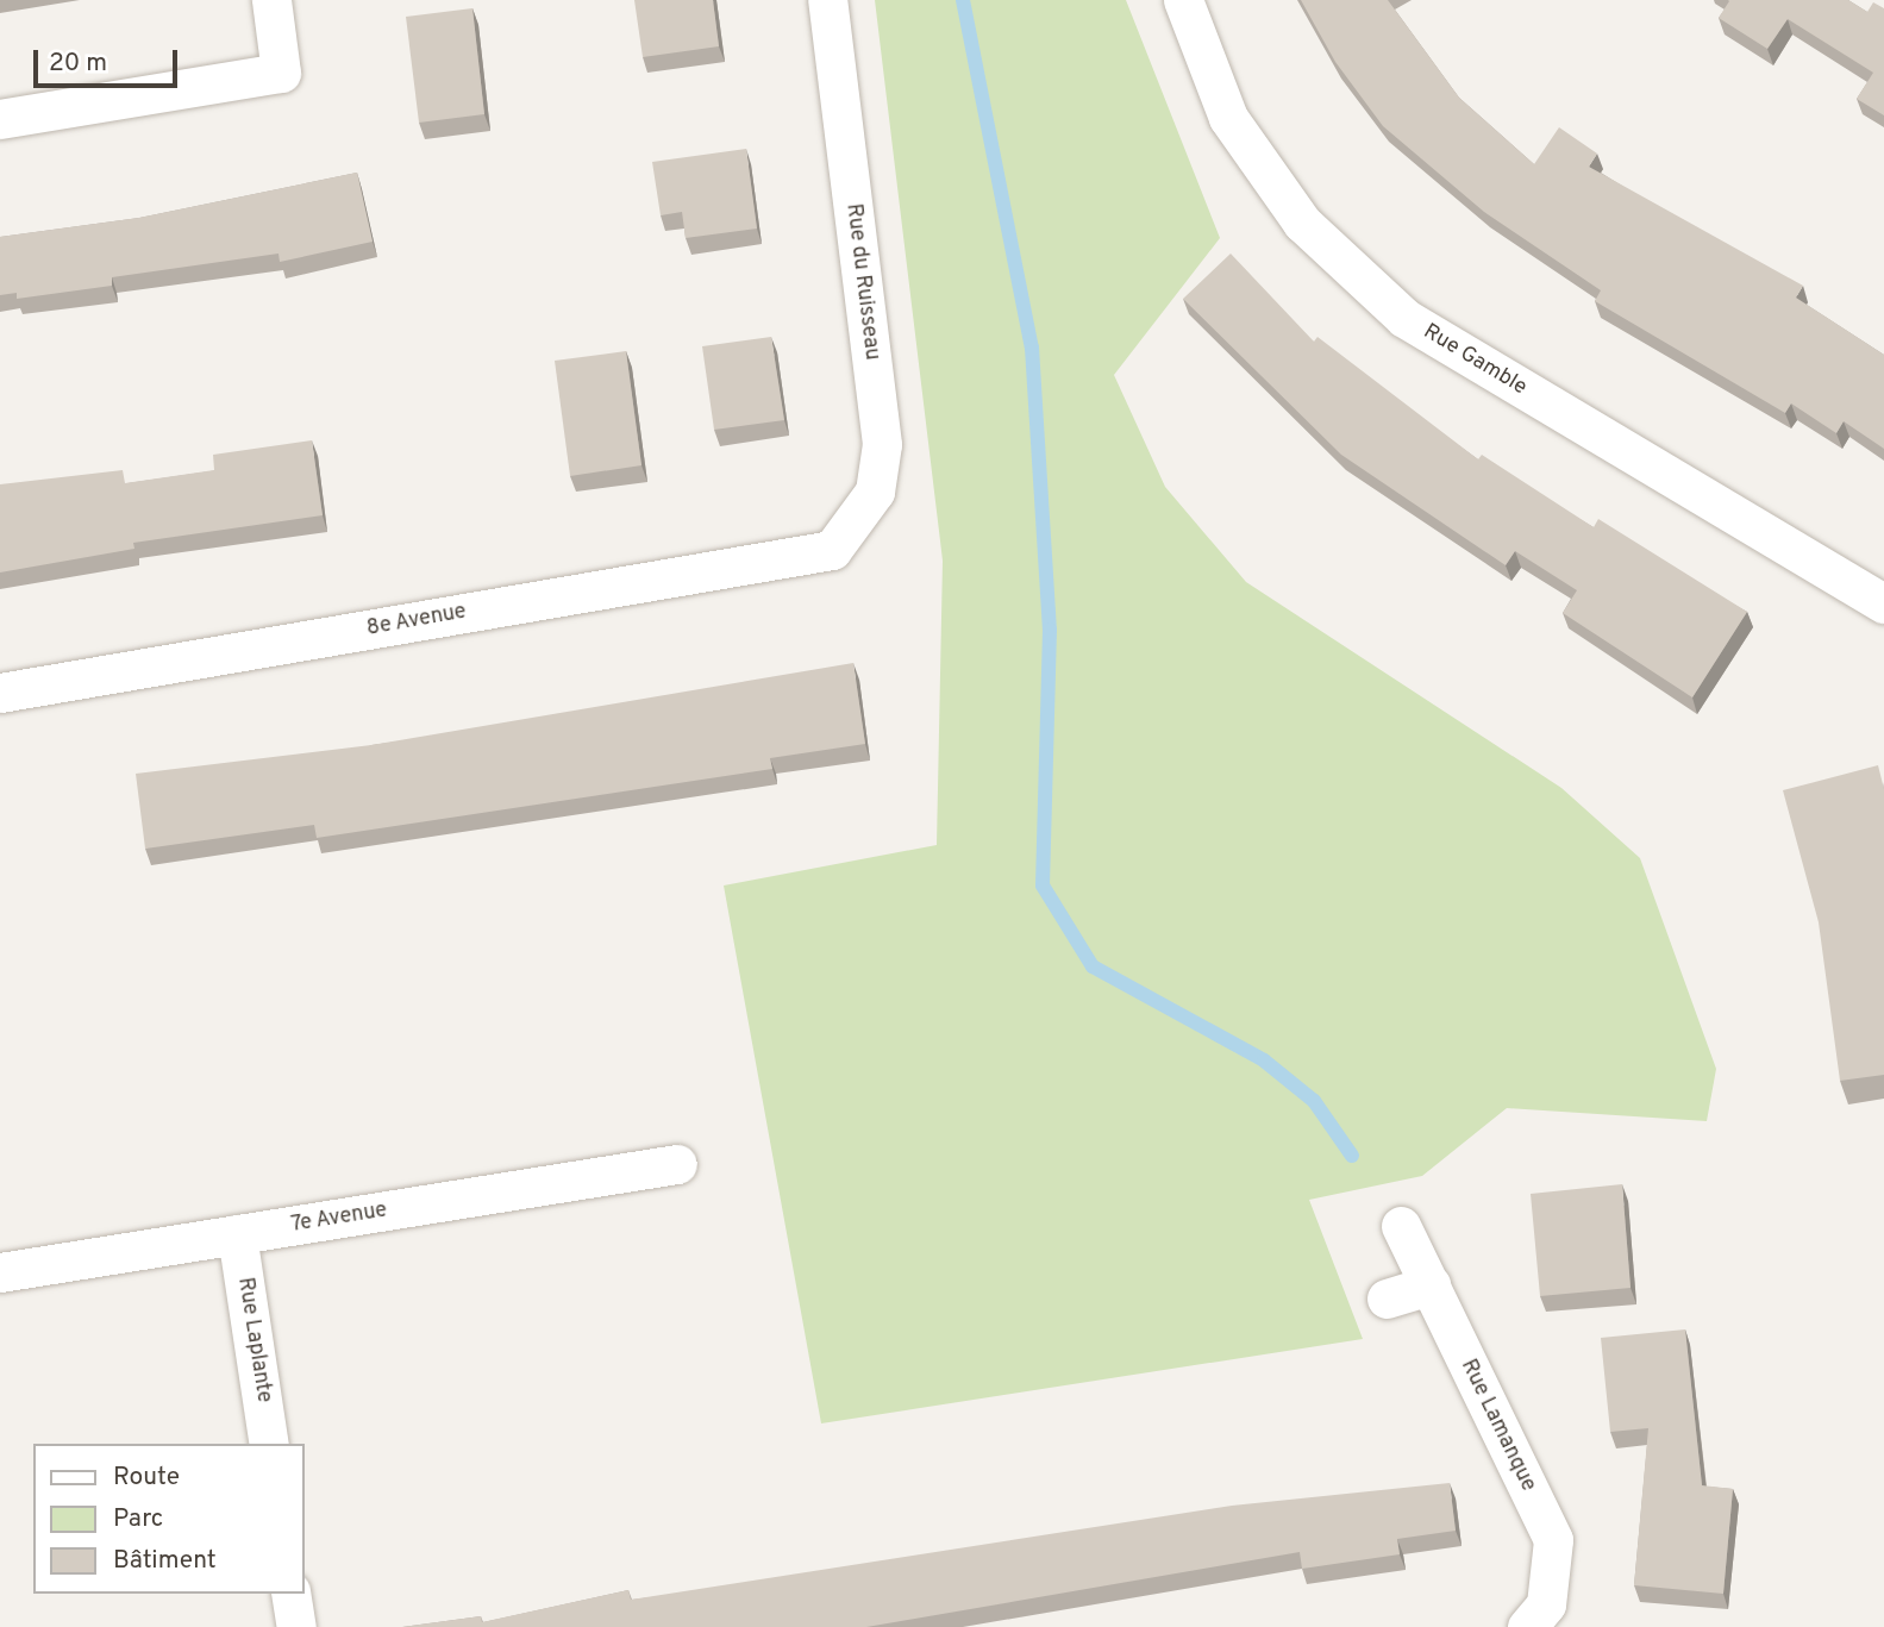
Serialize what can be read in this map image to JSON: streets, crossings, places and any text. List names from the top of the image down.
{
  "streets": {
    "street": [
      "Rue du Ruisseau",
      "Rue Gamble",
      "8e Avenue",
      "7e Avenue",
      "Rue Laplante",
      "Rue Lamanque"
    ]
  },
  "crossings": [
    ["Rue du Ruisseau", "8e Avenue"],
    ["7e Avenue", "Rue Laplante"]
  ],
  "legend": ["Route", "Parc", "Bâtiment"],
  "scale_bar": "20 m"
}
